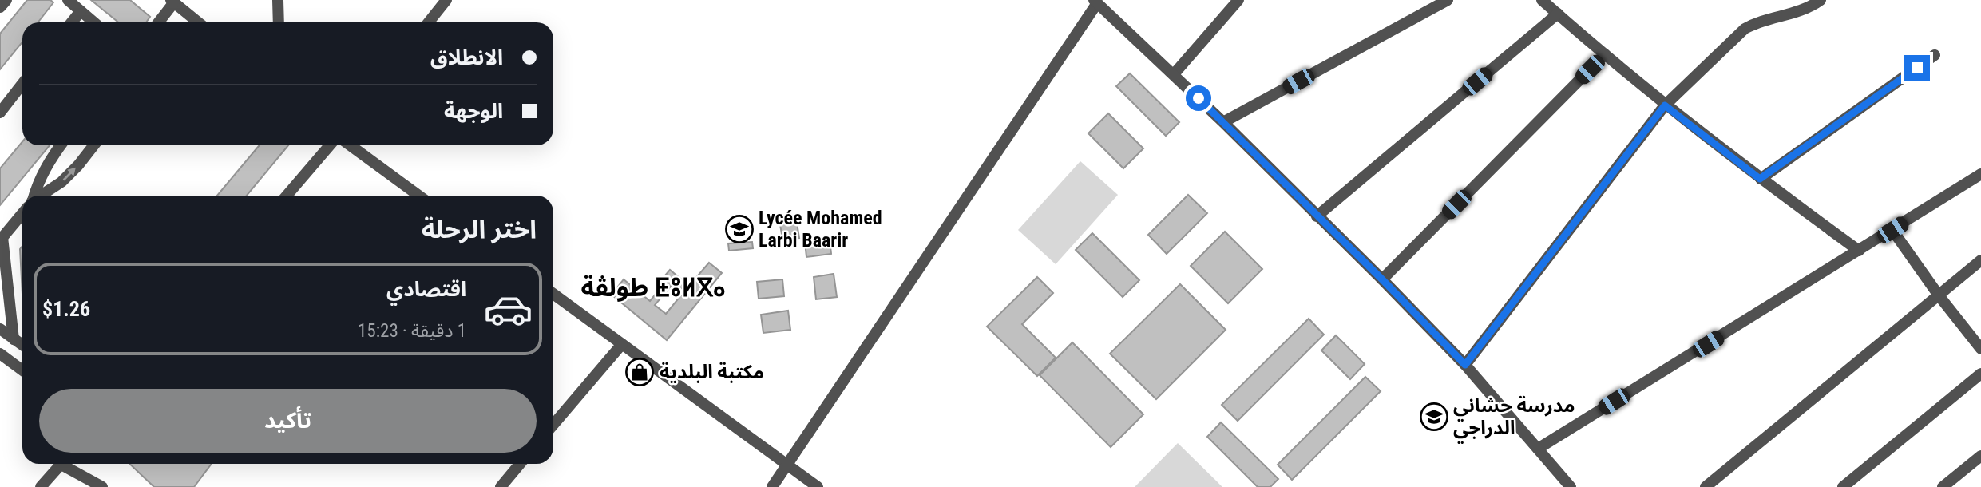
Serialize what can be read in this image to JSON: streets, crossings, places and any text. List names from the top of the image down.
{
  "districts": ["طولڤة ⵟⵓⵍⴳⴰ"],
  "places": {
    "school or university": ["Lycée Mohamed Larbi Baarir", "مدرسة حشاني الدراجي"],
    "shop": ["مكتبة البلدية"]
  },
  "page": {
    "banner": ["الانطلاق", "الوجهة"],
    "heading": "اختر الرحلة",
    "list": [
      {
        "name": "اقتصادي",
        "note": "1 دقيقة · 15:23",
        "value": "$1.26"
      }
    ],
    "buttons": "تأكيد"
  }
}
